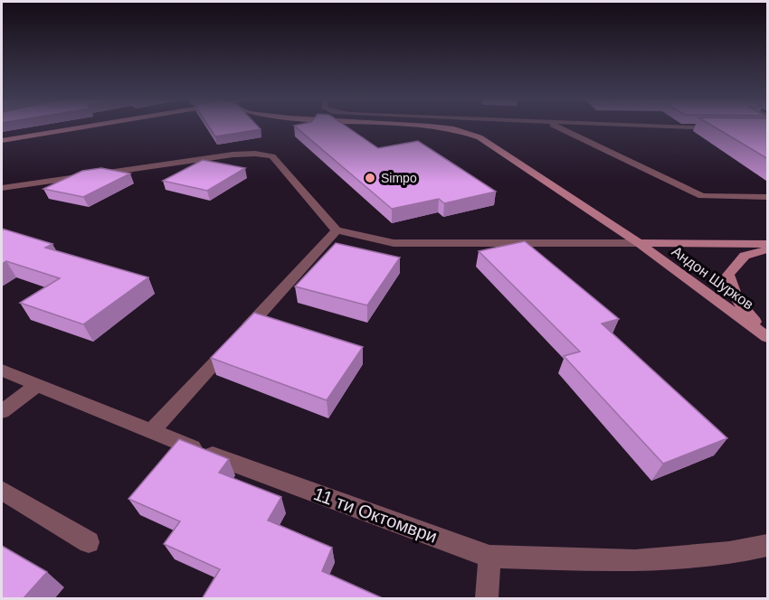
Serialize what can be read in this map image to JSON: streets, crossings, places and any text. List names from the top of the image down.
{
  "streets": {
    "main road": ["Андон Шурков"],
    "street": ["11 ти Октомври"]
  },
  "places": ["Simpo"]
}
